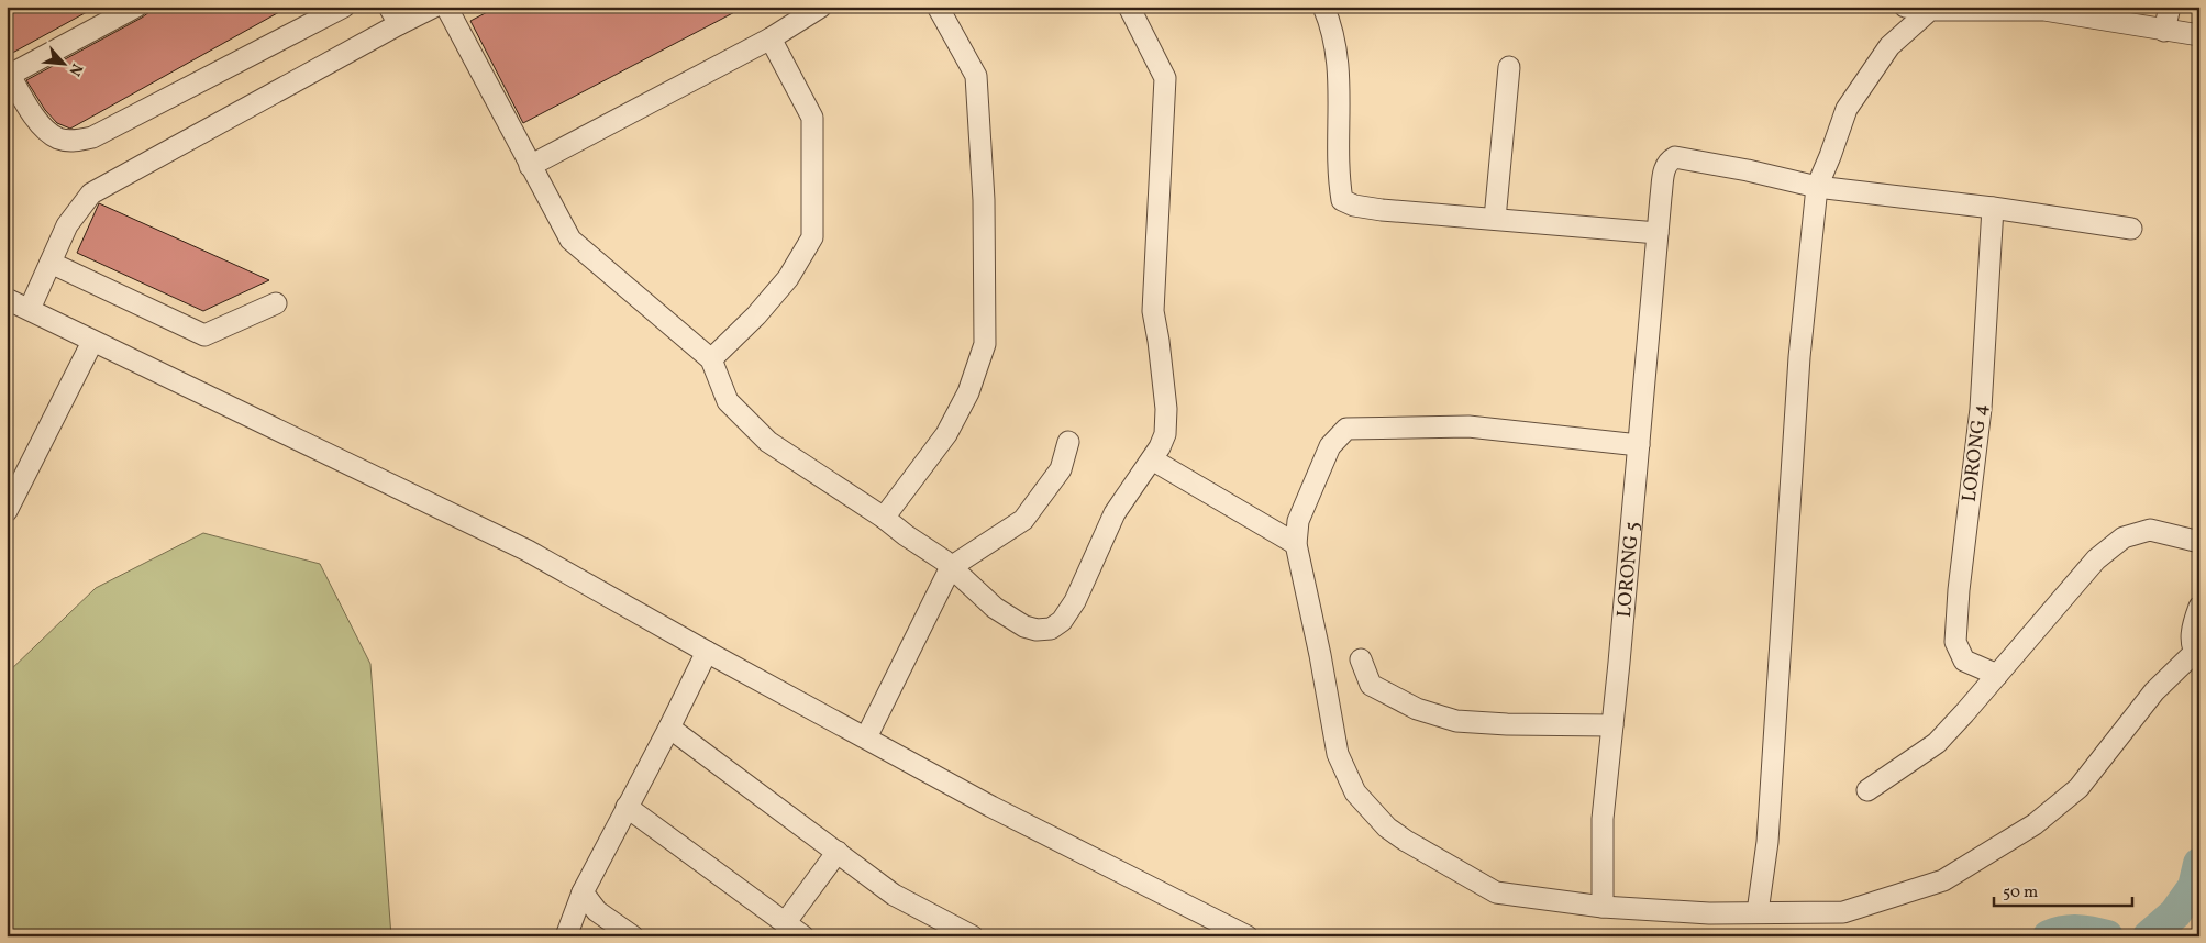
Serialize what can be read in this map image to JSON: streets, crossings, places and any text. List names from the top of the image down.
{
  "streets": {
    "street": ["LORONG 4", "LORONG 5"]
  },
  "scale_bar": "50 m",
  "north": "bottom right"
}
